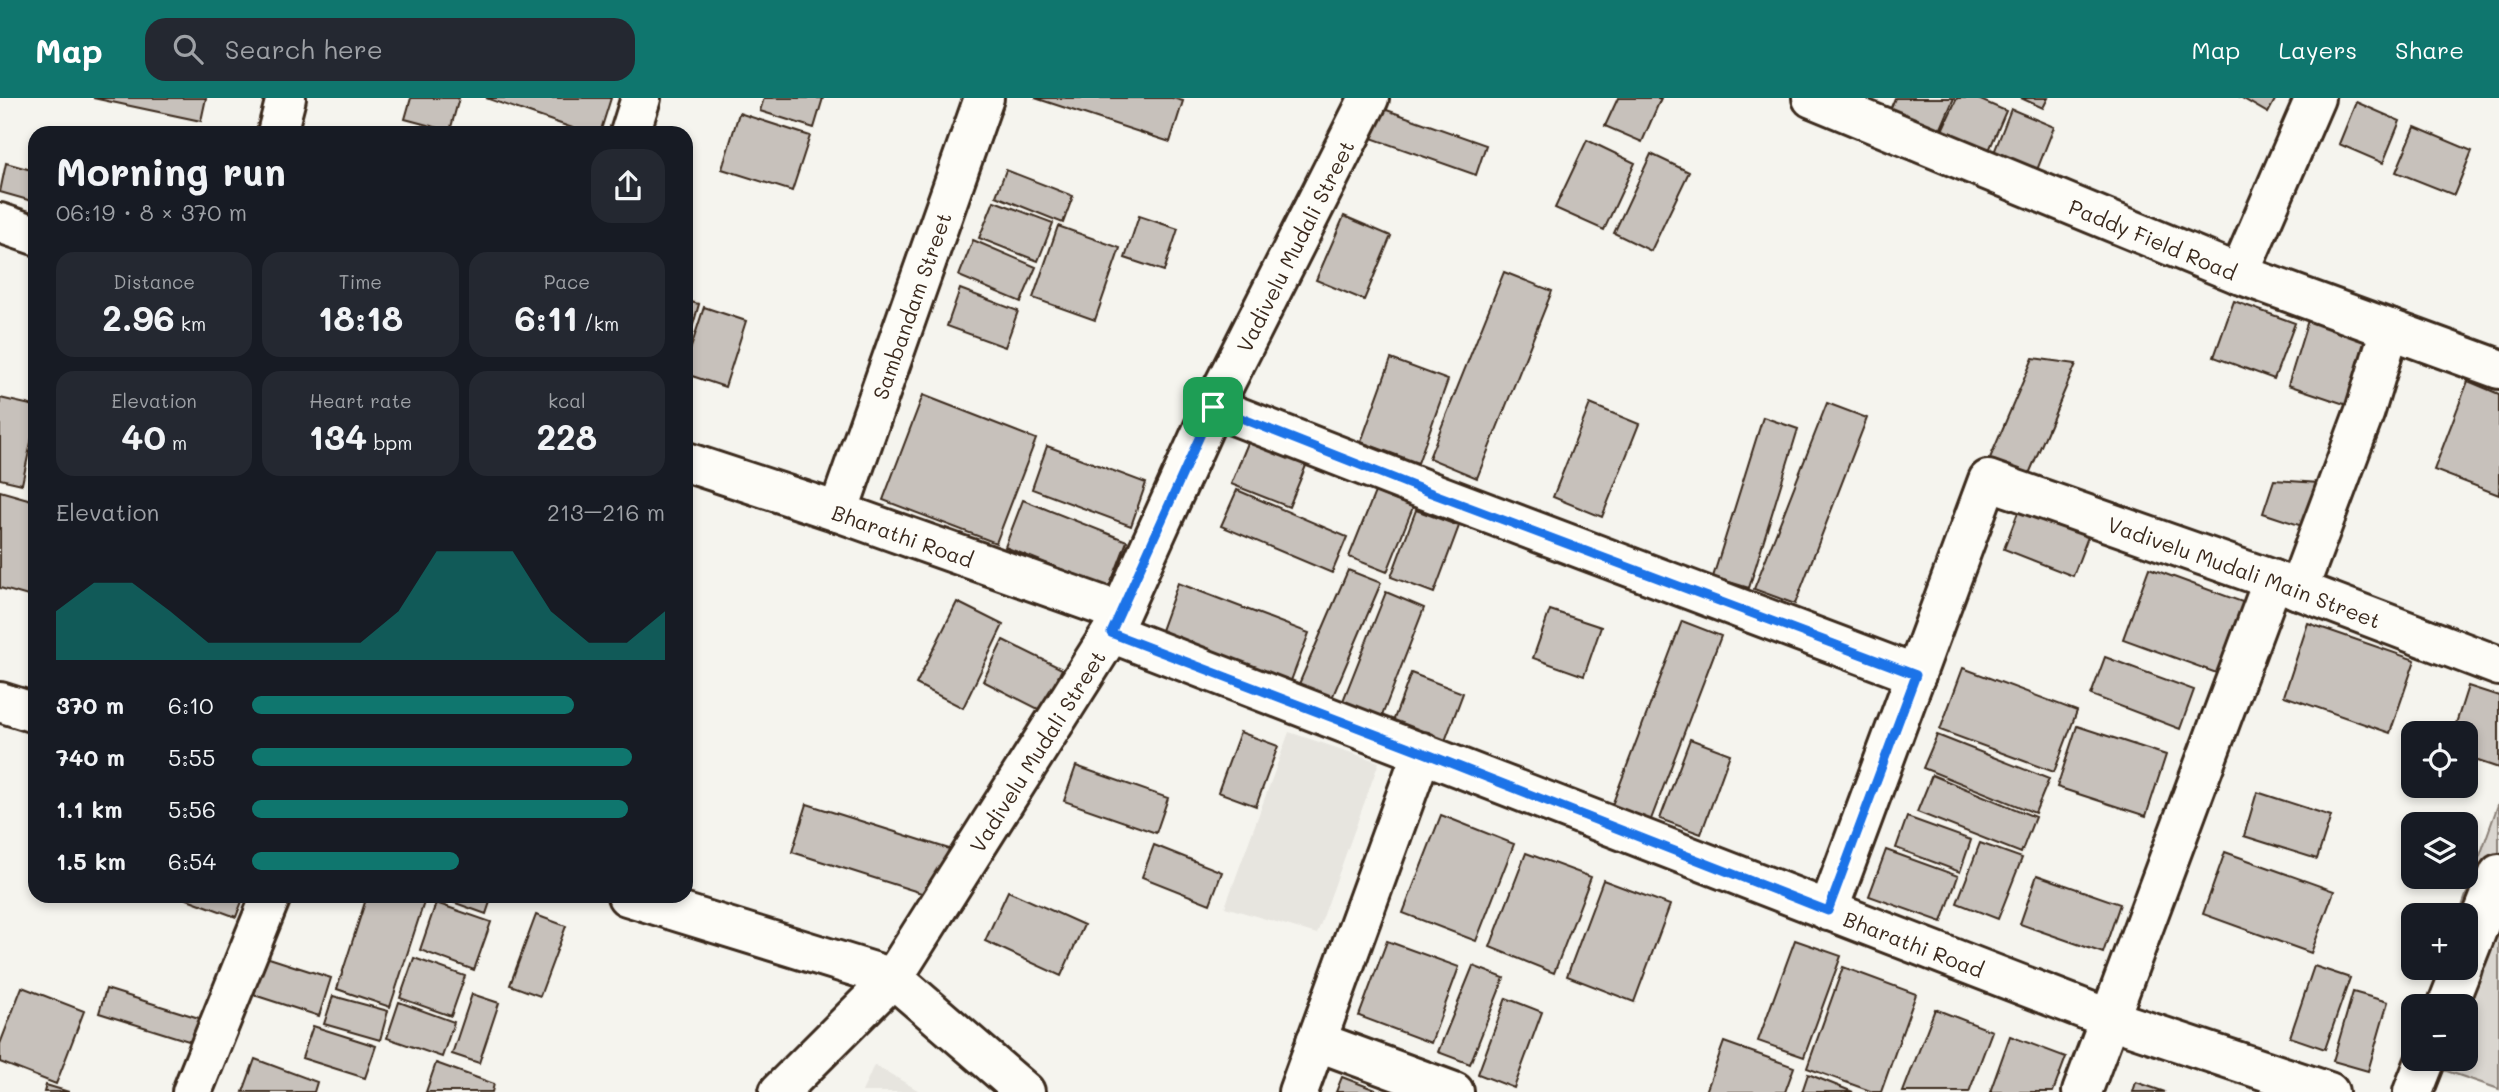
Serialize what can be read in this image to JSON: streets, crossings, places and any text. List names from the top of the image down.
{
  "streets": {
    "street": [
      "Paddy Field Road",
      "Vadivelu Mudali Street",
      "Sambandam Street",
      "Bharathi Road",
      "Vadivelu Mudali Main Street"
    ]
  },
  "crossings": [
    ["Vadivelu Mudali Street", "Bharathi Road"],
    ["Sambandam Street", "Bharathi Road"]
  ],
  "page": {
    "header": "Map",
    "search": "Search here",
    "nav": ["Map", "Layers", "Share"],
    "heading": ["Morning run", "06:19 · 8 × 370 m"],
    "stats": [
      ["Distance", "2.96 km"],
      ["Time", "18:18"],
      ["Pace", "6:11 /km"],
      ["Elevation", "40 m"],
      ["Heart rate", "134 bpm"],
      ["kcal", "228"]
    ],
    "chart": ["Elevation", "213–216 m"],
    "list": [
      {
        "name": "370 m",
        "note": "6:10"
      },
      {
        "name": "740 m",
        "note": "5:55"
      },
      {
        "name": "1.1 km",
        "note": "5:56"
      },
      {
        "name": "1.5 km",
        "note": "6:54"
      }
    ],
    "map_buttons": ["+", "−"]
  }
}
